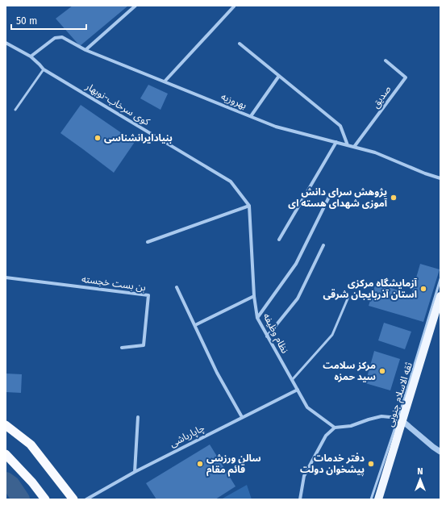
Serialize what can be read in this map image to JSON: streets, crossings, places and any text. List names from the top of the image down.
{
  "streets": {
    "main road": ["ثقه الاسلام جنوبی"],
    "street": [
      "صدیق",
      "بهروزیه",
      "کوی سرخاب-نوبهار",
      "بن بست خجسته",
      "نظام وظیفه",
      "چاپارباشی"
    ]
  },
  "crossings": [
    ["صدیق", "بهروزیه"],
    ["بهروزیه", "کوی سرخاب-نوبهار"],
    ["کوی سرخاب-نوبهار", "نظام وظیفه"],
    ["نظام وظیفه", "چاپارباشی"]
  ],
  "places": [
    "بنیادایرانشناسی",
    "پژوهش سرای دانش آموزی شهدای هسته ای",
    "آزمایشگاه مرکزی استان آذربایجان شرقی",
    "مرکز سلامت سید حمزه",
    "سالن ورزشی قائم مقام",
    "دفتر خدمات پیشخوان دولت"
  ],
  "scale_bar": "50 m",
  "north": "top"
}
